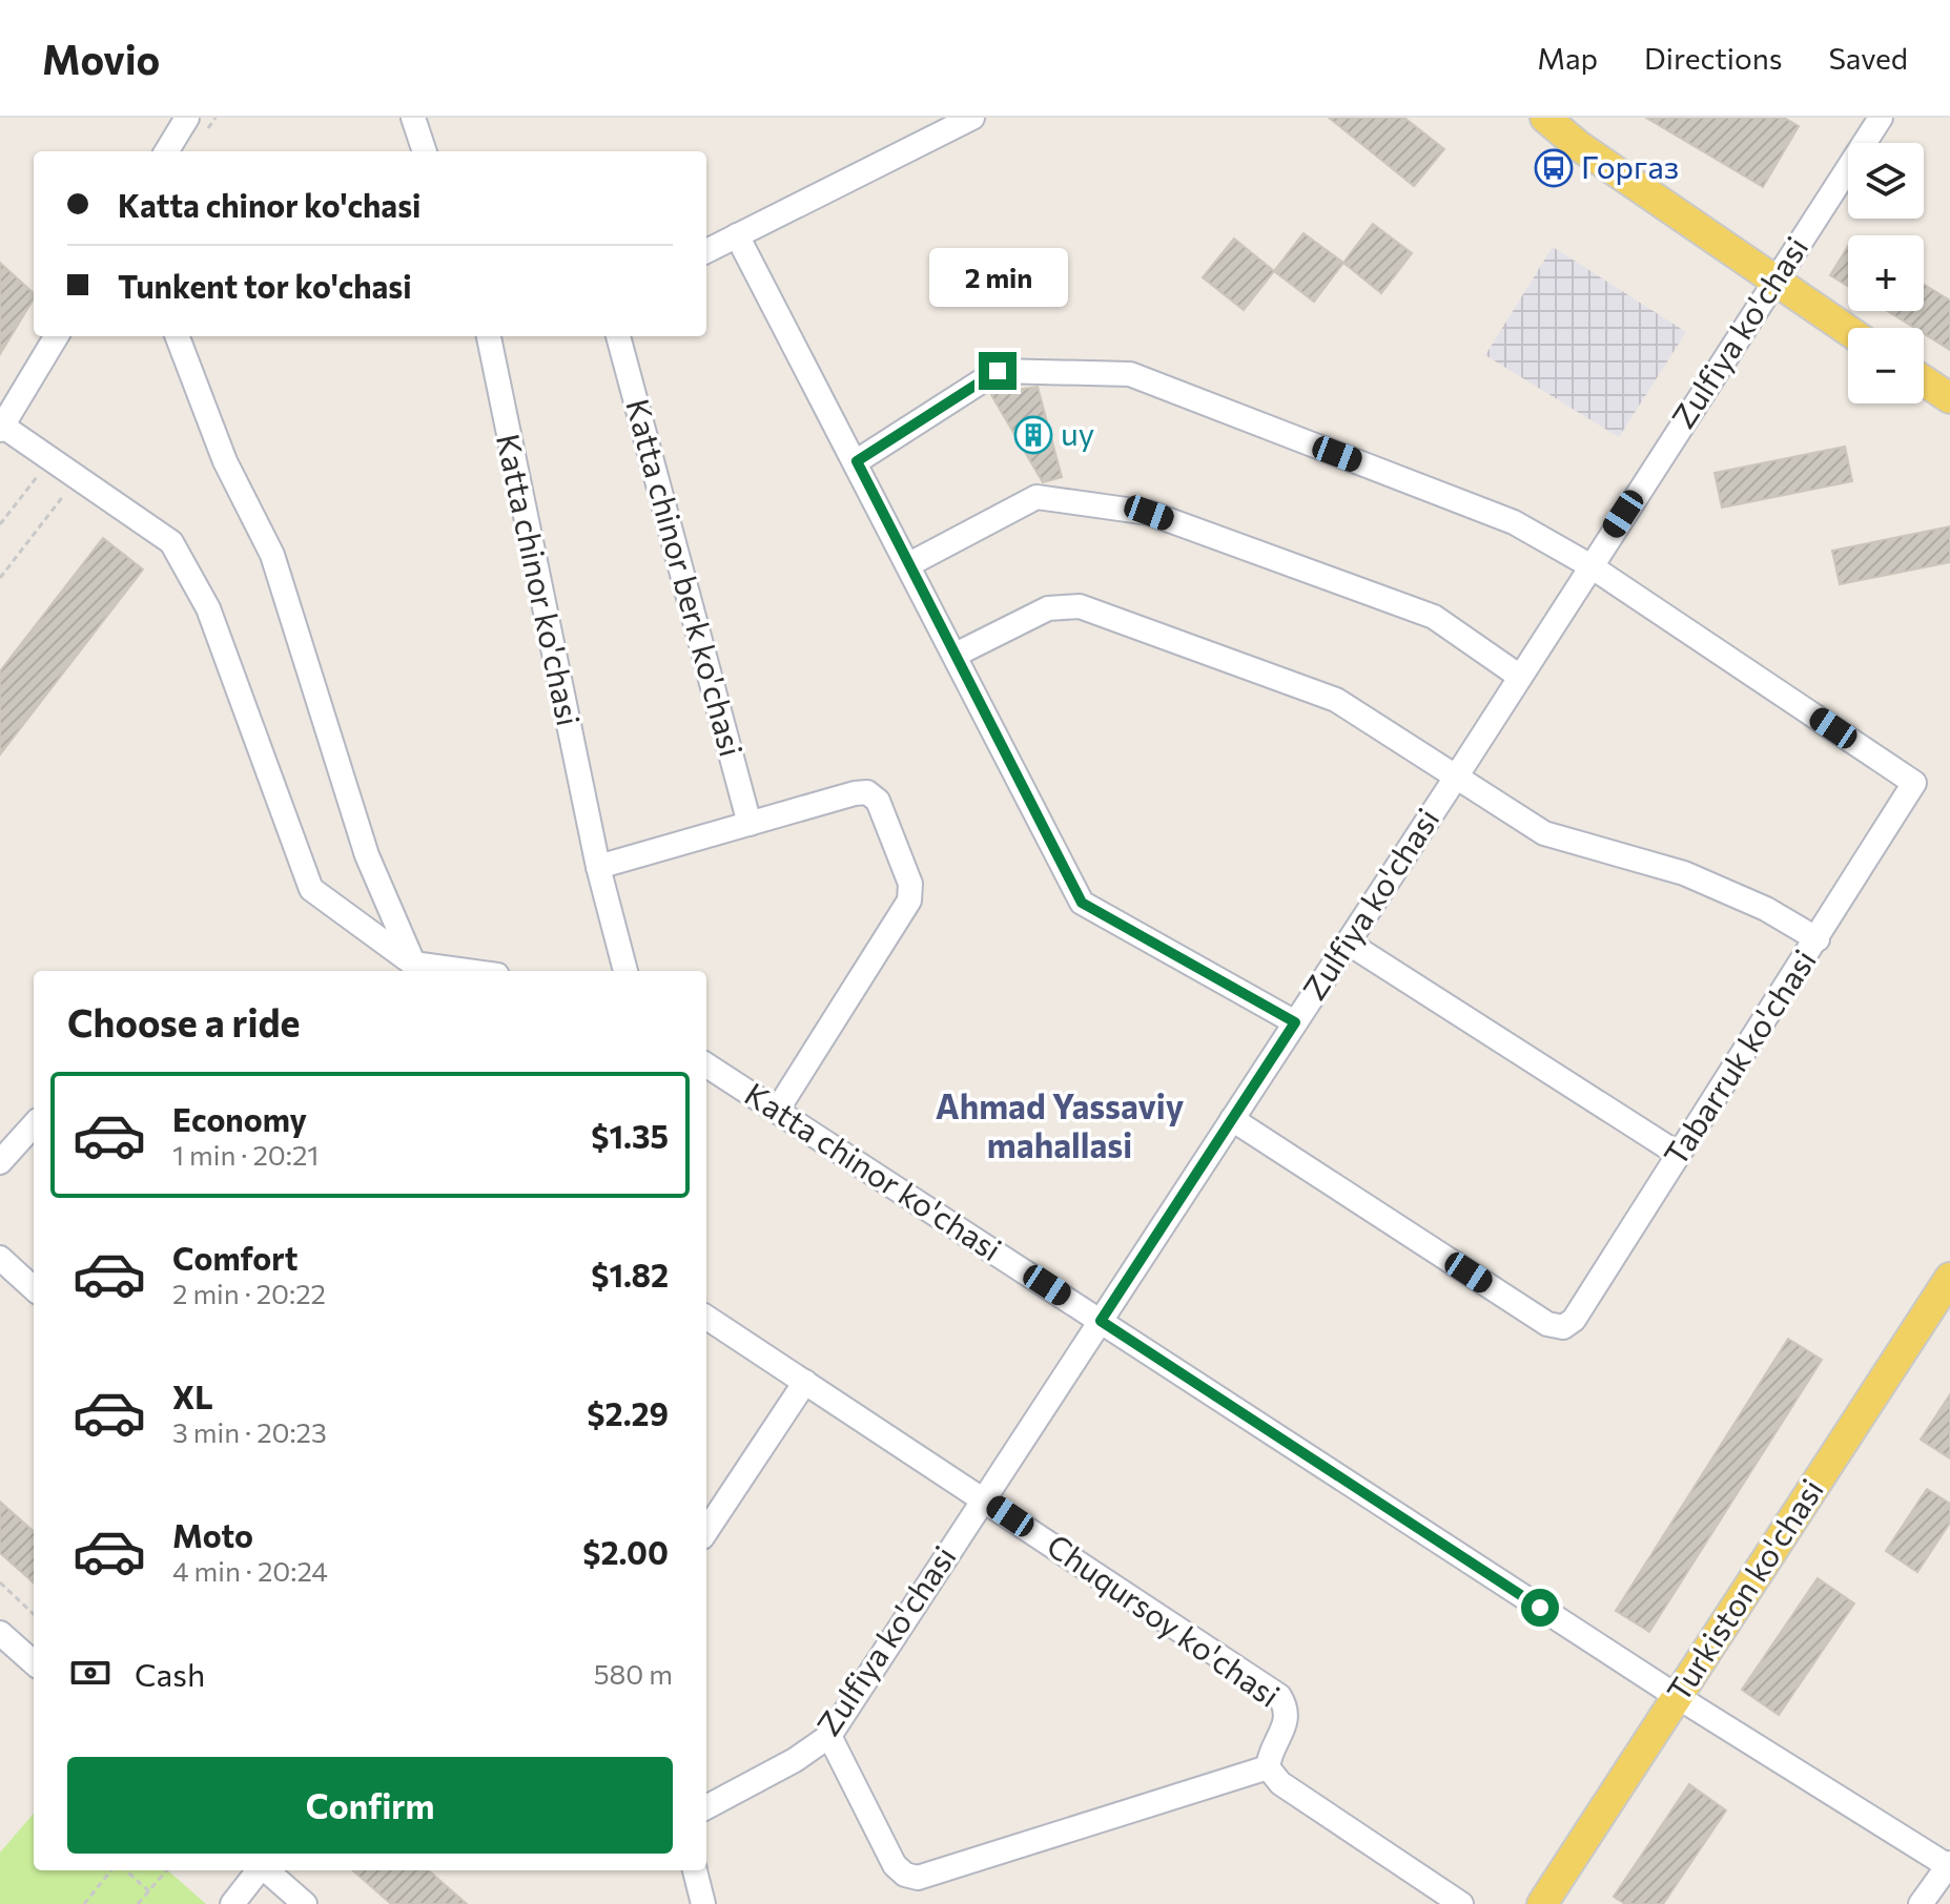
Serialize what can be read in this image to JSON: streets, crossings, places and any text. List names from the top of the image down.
{
  "streets": {
    "main road": ["Turkiston ko'chasi"],
    "street": [
      "Zulfiya ko'chasi",
      "Katta chinor berk ko'chasi",
      "Katta chinor ko'chasi",
      "Tabarruk ko'chasi",
      "Chuqursoy ko'chasi"
    ]
  },
  "crossings": [
    ["Zulfiya ko'chasi", "Katta chinor ko'chasi"],
    ["Zulfiya ko'chasi", "Tabarruk ko'chasi"],
    ["Zulfiya ko'chasi", "Chuqursoy ko'chasi"],
    ["Katta chinor ko'chasi", "Turkiston ko'chasi"]
  ],
  "districts": ["Ahmad Yassaviy mahallasi"],
  "places": {
    "bus stop": ["Горгаз"],
    "building": ["uy"]
  },
  "page": {
    "header": "Movio",
    "nav": ["Map", "Directions", "Saved"],
    "map_buttons": ["+", "−"],
    "banner": ["Katta chinor ko'chasi", "Tunkent tor ko'chasi"],
    "bubble": "2 min",
    "heading": "Choose a ride",
    "list": [
      {
        "name": "Economy",
        "note": "1 min · 20:21",
        "value": "$1.35"
      },
      {
        "name": "Comfort",
        "note": "2 min · 20:22",
        "value": "$1.82"
      },
      {
        "name": "XL",
        "note": "3 min · 20:23",
        "value": "$2.29"
      },
      {
        "name": "Moto",
        "note": "4 min · 20:24",
        "value": "$2.00"
      }
    ],
    "pay": ["Cash", "580 m"],
    "buttons": "Confirm"
  }
}
